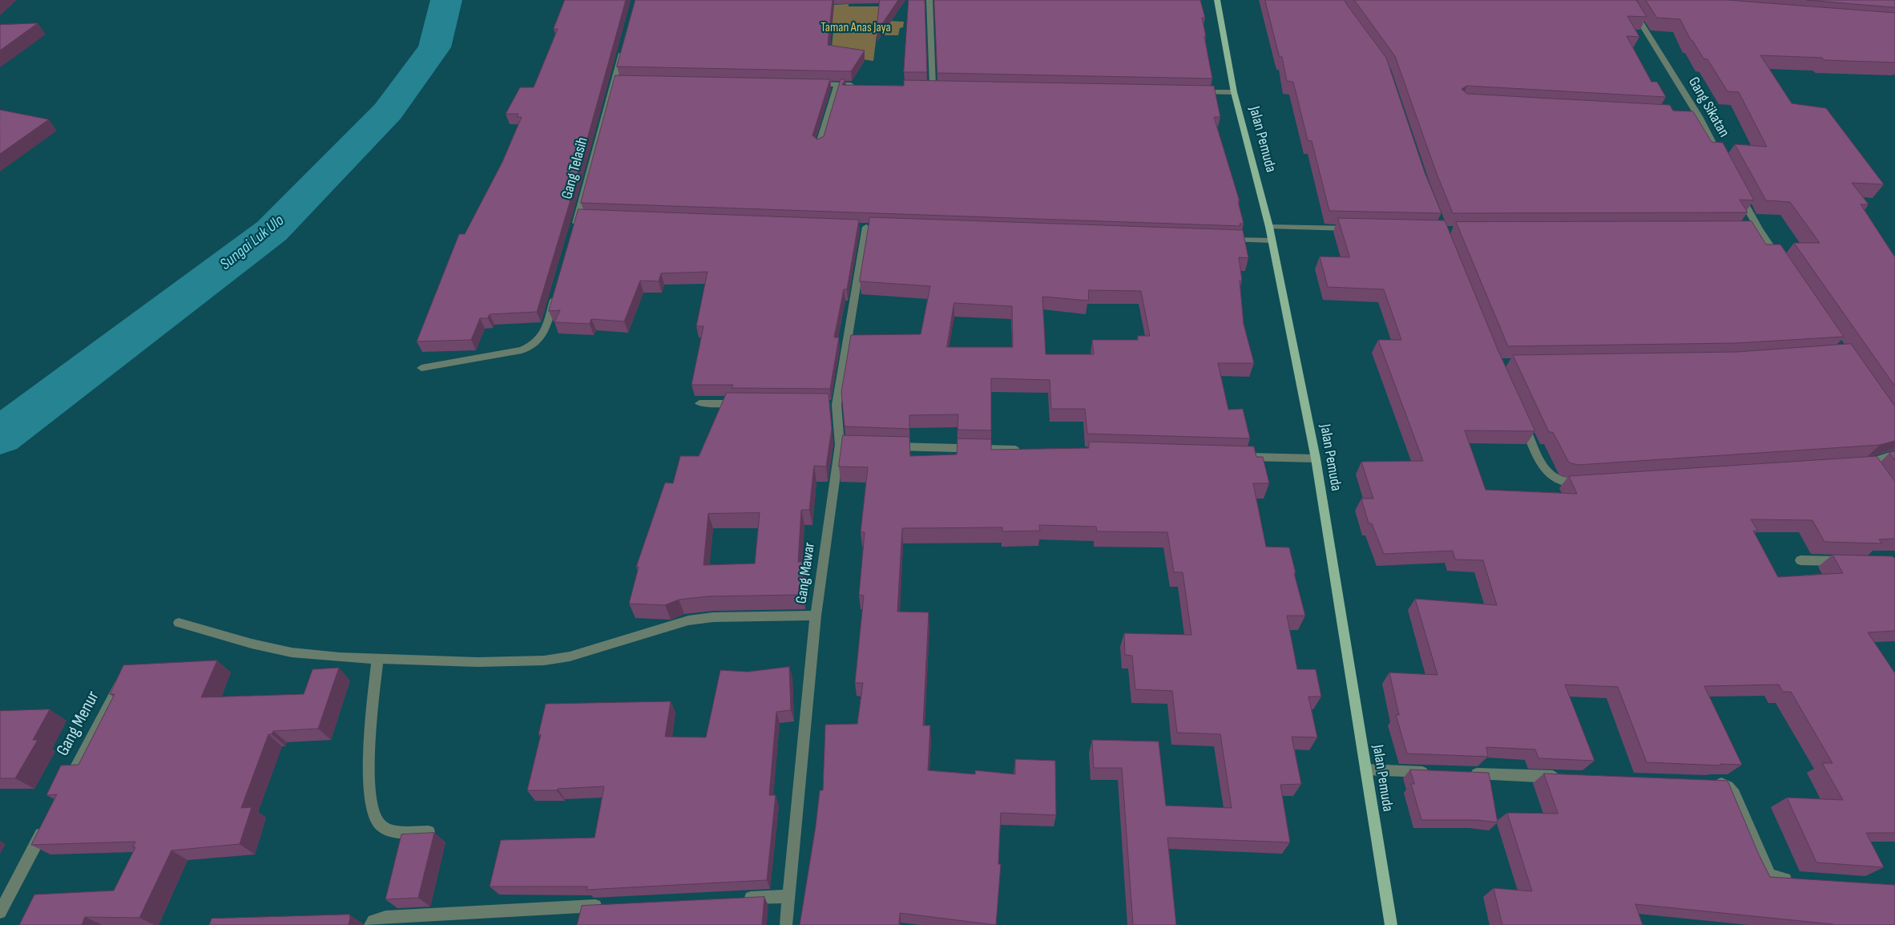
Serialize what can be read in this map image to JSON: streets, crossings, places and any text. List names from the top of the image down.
{
  "streets": {
    "main road": ["Jalan Pemuda"],
    "street": [
      "Gang Sikatan",
      "Gang Telasih",
      "Gang Mawar",
      "Gang Menur"
    ]
  },
  "water": ["Sungai Luk Ulo"],
  "parks": ["Taman Anas Jaya"]
}
